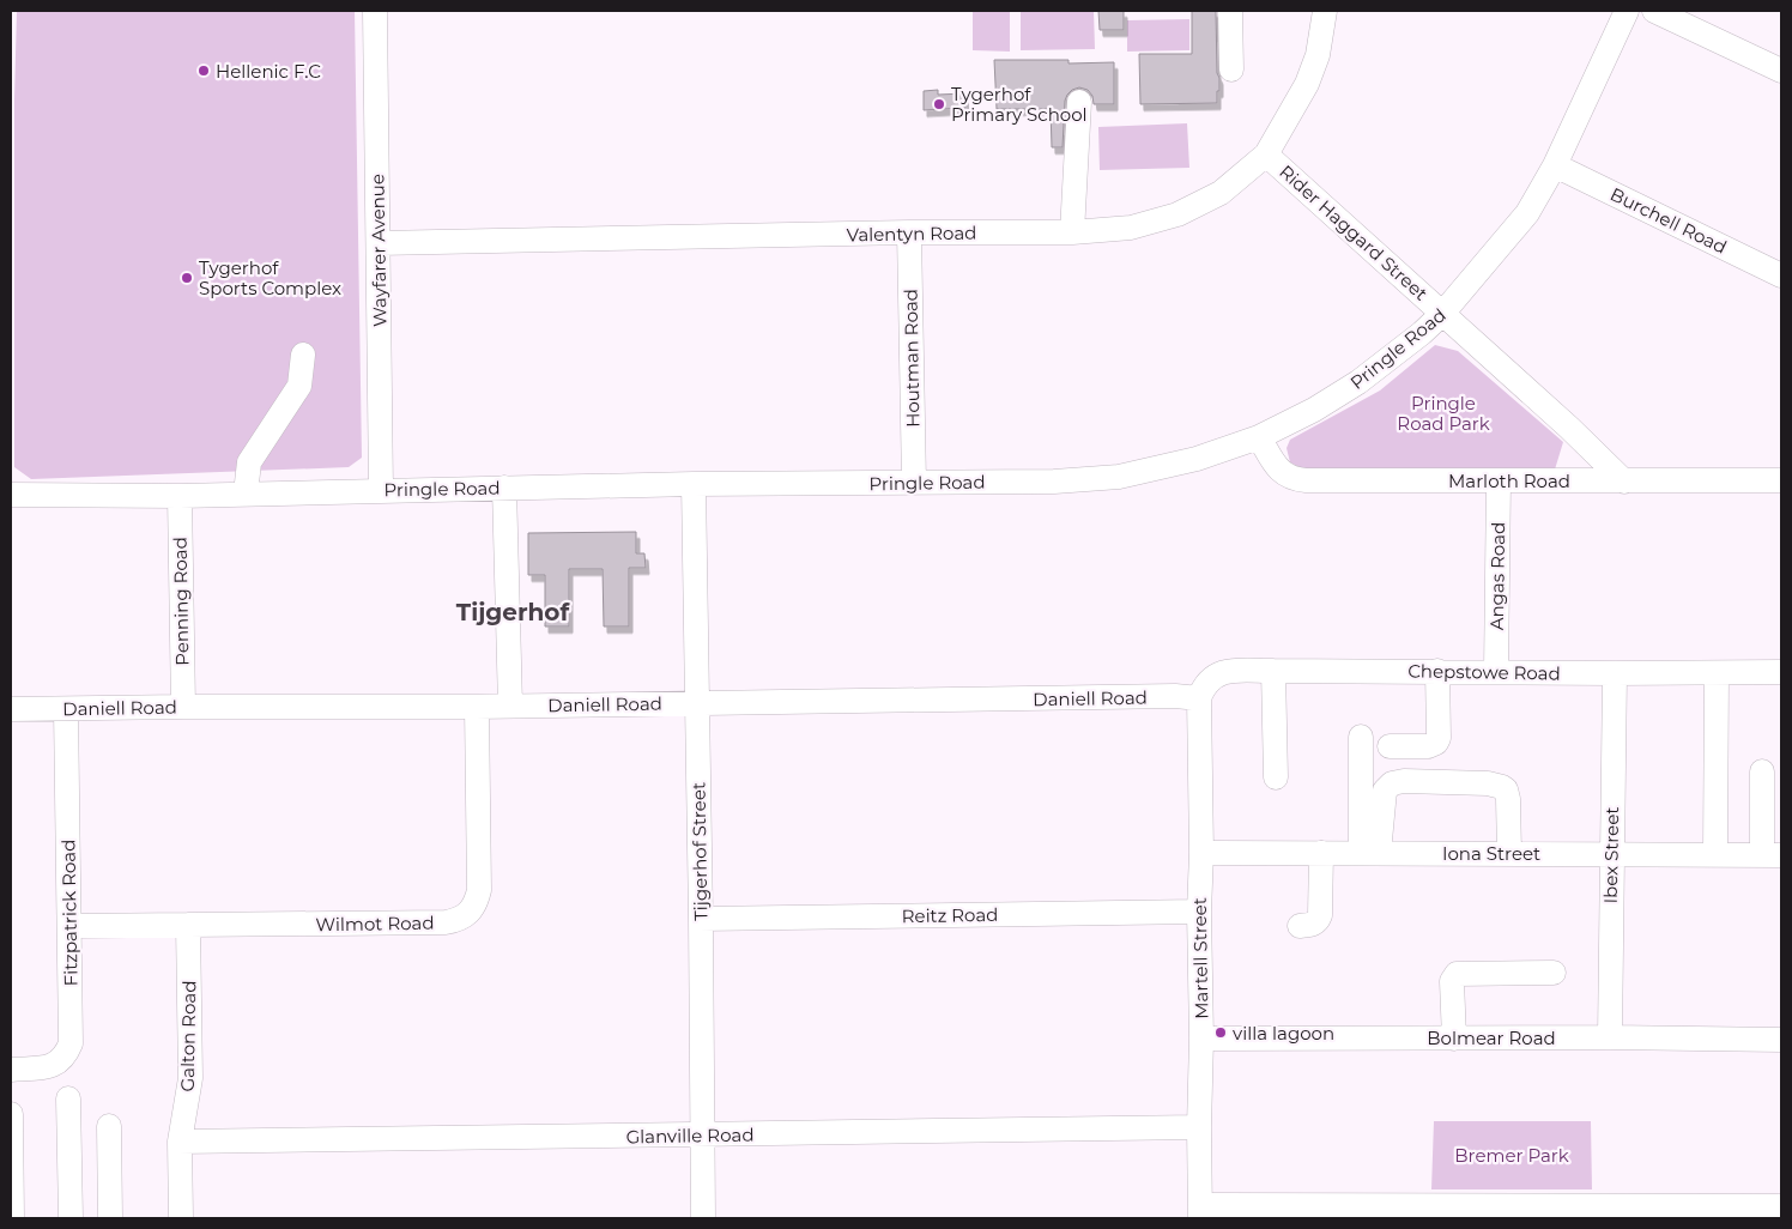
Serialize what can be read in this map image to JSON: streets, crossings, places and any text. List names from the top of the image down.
{
  "streets": {
    "street": [
      "Burchell Road",
      "Rider Haggard Street",
      "Valentyn Road",
      "Wayfarer Avenue",
      "Pringle Road",
      "Houtman Road",
      "Marloth Road",
      "Angas Road",
      "Penning Road",
      "Chepstowe Road",
      "Daniell Road",
      "Tijgerhof Street",
      "Iona Street",
      "Ibex Street",
      "Fitzpatrick Road",
      "Reitz Road",
      "Wilmot Road",
      "Martell Street",
      "Galton Road",
      "Bolmear Road",
      "Glanville Road"
    ]
  },
  "crossings": [
    ["Burchell Road", "Pringle Road"],
    ["Rider Haggard Street", "Valentyn Road"],
    ["Rider Haggard Street", "Pringle Road"],
    ["Rider Haggard Street", "Marloth Road"],
    ["Valentyn Road", "Wayfarer Avenue"],
    ["Valentyn Road", "Houtman Road"],
    ["Wayfarer Avenue", "Pringle Road"],
    ["Pringle Road", "Houtman Road"],
    ["Pringle Road", "Marloth Road"],
    ["Pringle Road", "Penning Road"],
    ["Pringle Road", "Tijgerhof Street"],
    ["Marloth Road", "Angas Road"],
    ["Angas Road", "Chepstowe Road"],
    ["Penning Road", "Daniell Road"],
    ["Chepstowe Road", "Daniell Road"],
    ["Chepstowe Road", "Ibex Street"],
    ["Chepstowe Road", "Martell Street"],
    ["Daniell Road", "Tijgerhof Street"],
    ["Daniell Road", "Fitzpatrick Road"],
    ["Daniell Road", "Wilmot Road"],
    ["Daniell Road", "Martell Street"],
    ["Tijgerhof Street", "Reitz Road"],
    ["Tijgerhof Street", "Glanville Road"],
    ["Iona Street", "Ibex Street"],
    ["Iona Street", "Martell Street"],
    ["Ibex Street", "Bolmear Road"],
    ["Fitzpatrick Road", "Wilmot Road"],
    ["Reitz Road", "Martell Street"],
    ["Wilmot Road", "Galton Road"],
    ["Martell Street", "Bolmear Road"],
    ["Martell Street", "Glanville Road"],
    ["Galton Road", "Glanville Road"]
  ],
  "districts": ["Tijgerhof"],
  "parks": ["Pringle Road Park", "Bremer Park"],
  "places": [
    "Hellenic F.C",
    "Tygerhof Primary School",
    "Tygerhof Sports Complex",
    "villa lagoon"
  ]
}
